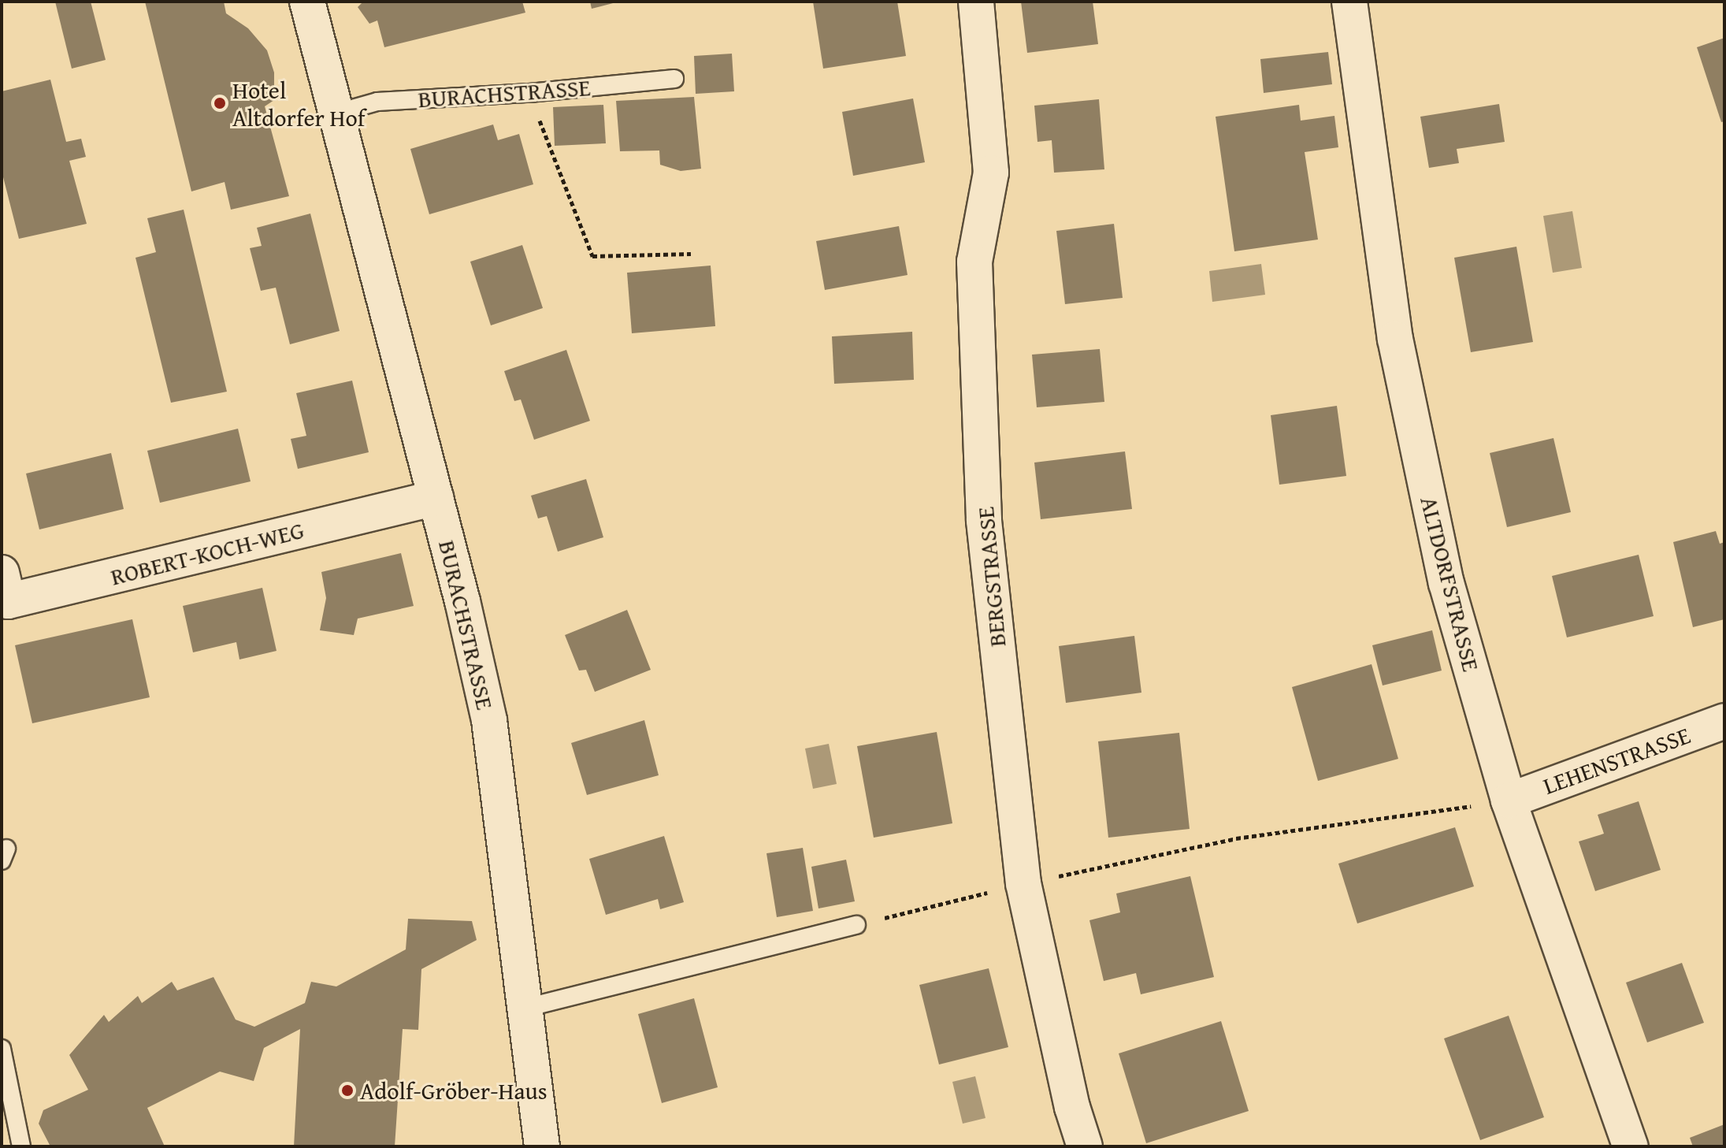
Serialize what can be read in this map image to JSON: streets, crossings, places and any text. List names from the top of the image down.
{
  "streets": {
    "street": [
      "BURACHSTRASSE",
      "ROBERT-KOCH-WEG",
      "BERGSTRASSE",
      "ALTDORFSTRASSE",
      "LEHENSTRASSE"
    ]
  },
  "crossings": [
    ["BURACHSTRASSE", "ROBERT-KOCH-WEG"],
    ["ALTDORFSTRASSE", "LEHENSTRASSE"]
  ],
  "places": ["Hotel Altdorfer Hof", "Adolf-Gröber-Haus"]
}
